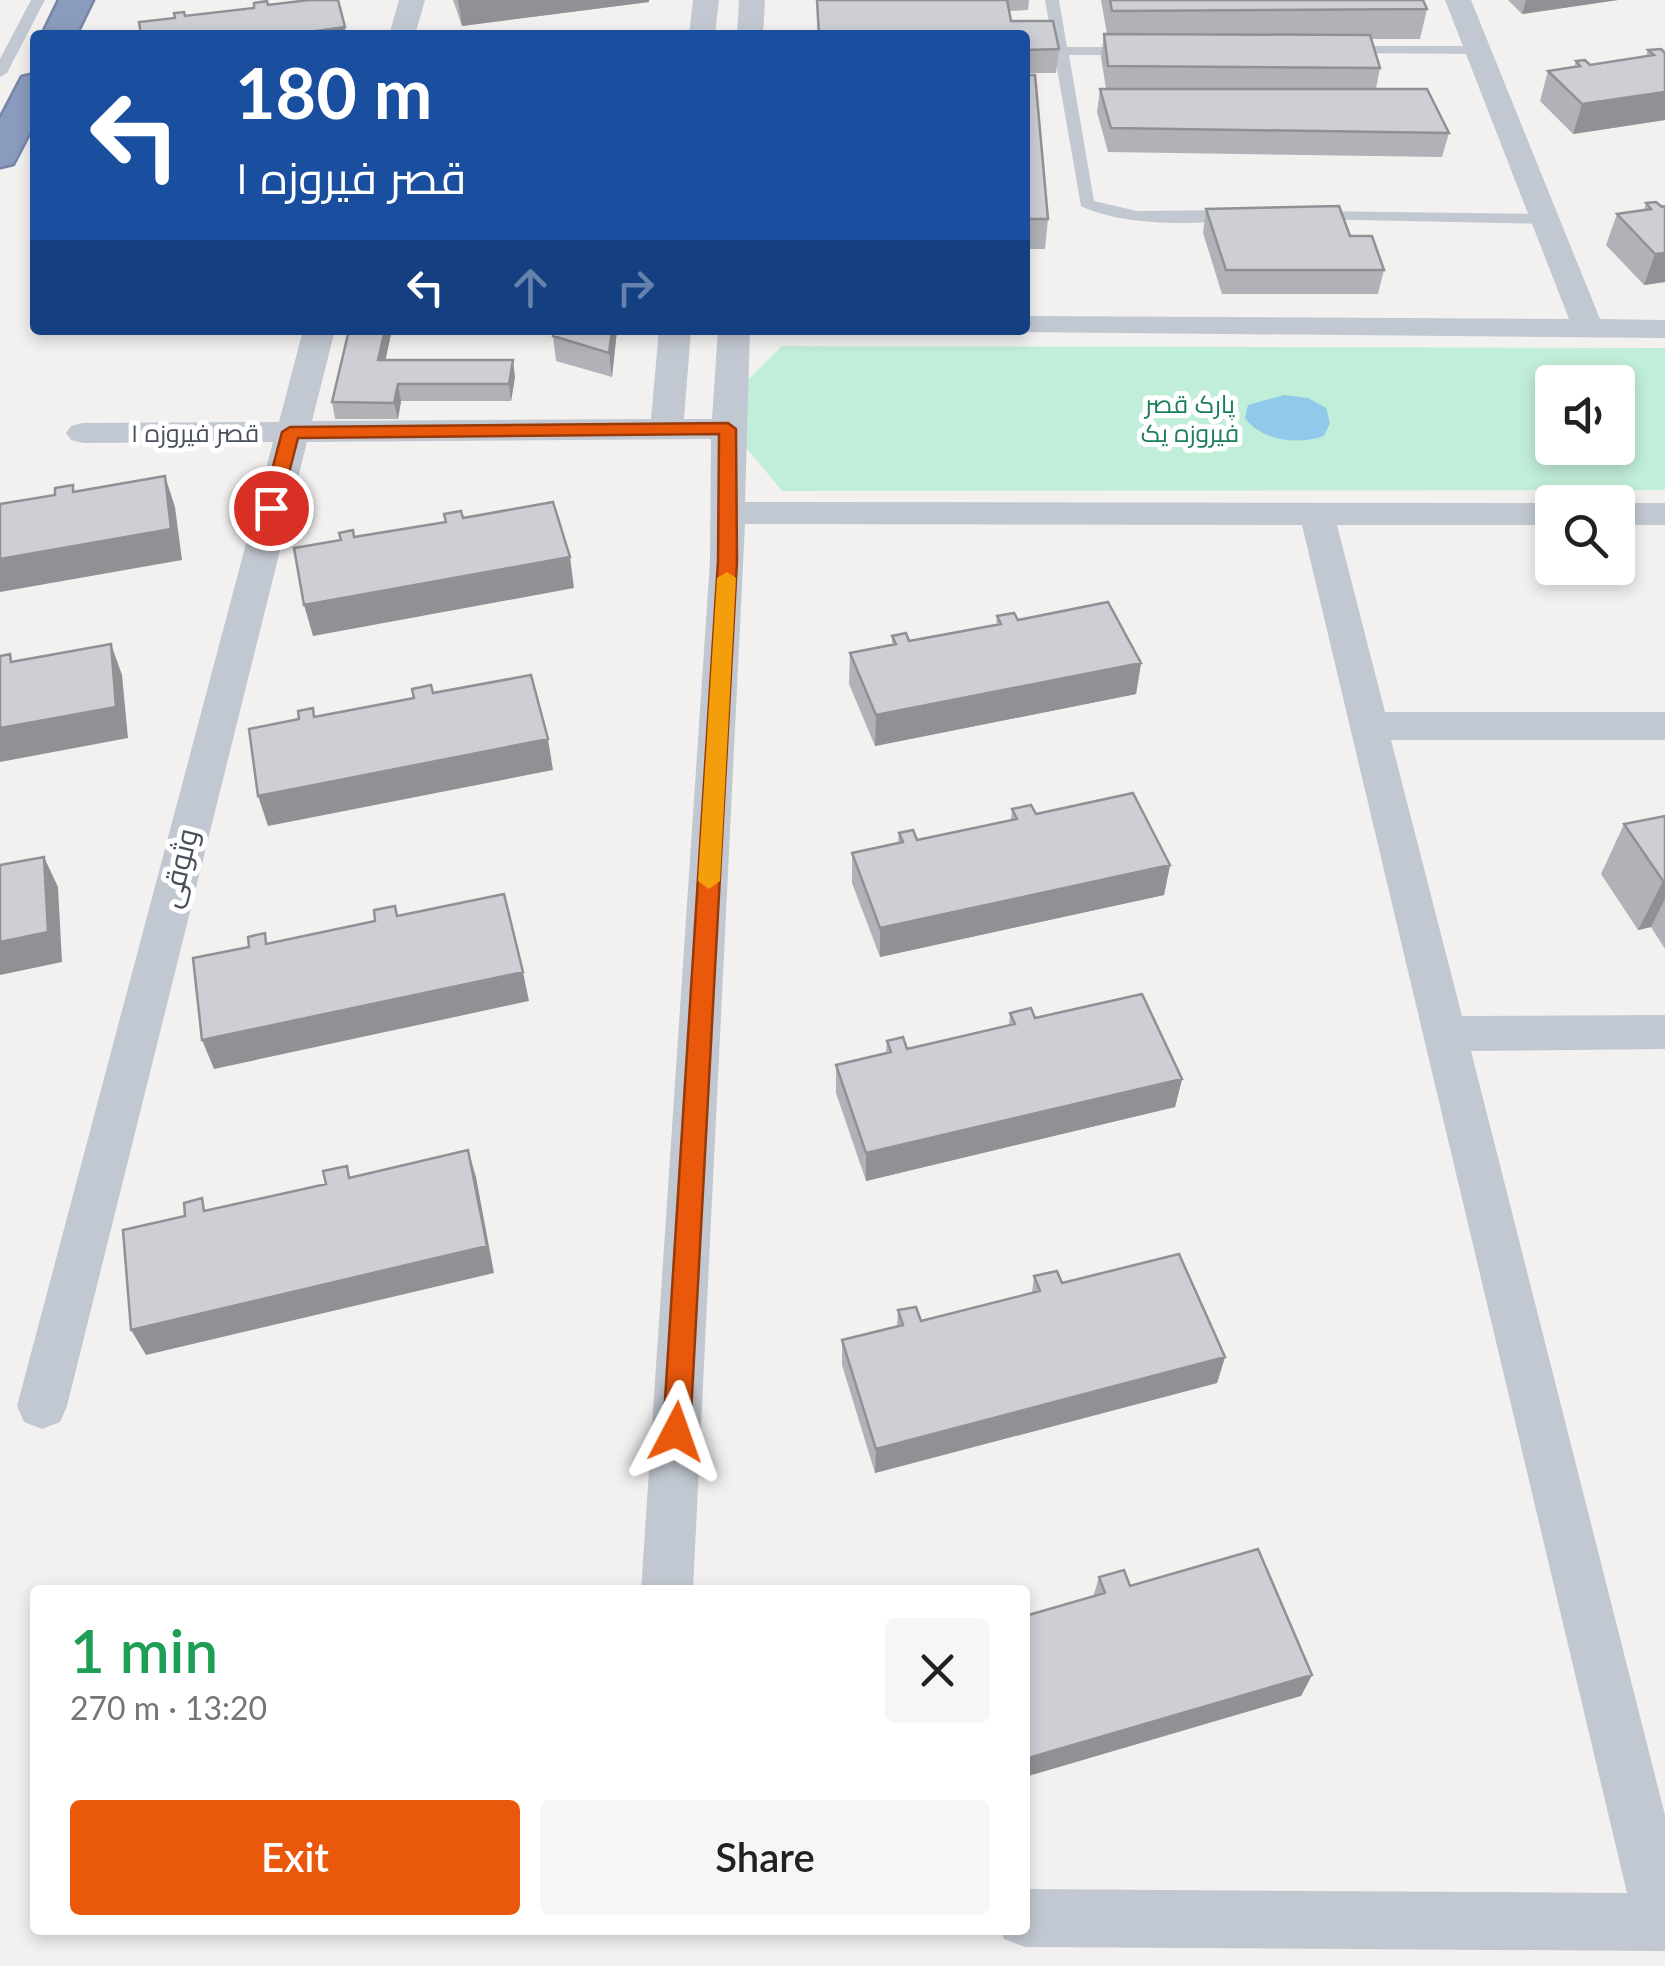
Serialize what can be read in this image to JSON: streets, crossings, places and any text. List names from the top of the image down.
{
  "streets": {
    "street": ["قصر فیروزه ۱", "وثوقی"]
  },
  "crossings": [
    ["قصر فیروزه ۱", "وثوقی"]
  ],
  "parks": ["پارک قصر فیروزه یک"],
  "page": {
    "turn": ["180 m", "قصر فیروزه ۱"],
    "heading": ["1 min", "270 m · 13:20"],
    "buttons": ["Exit", "Share"]
  }
}
